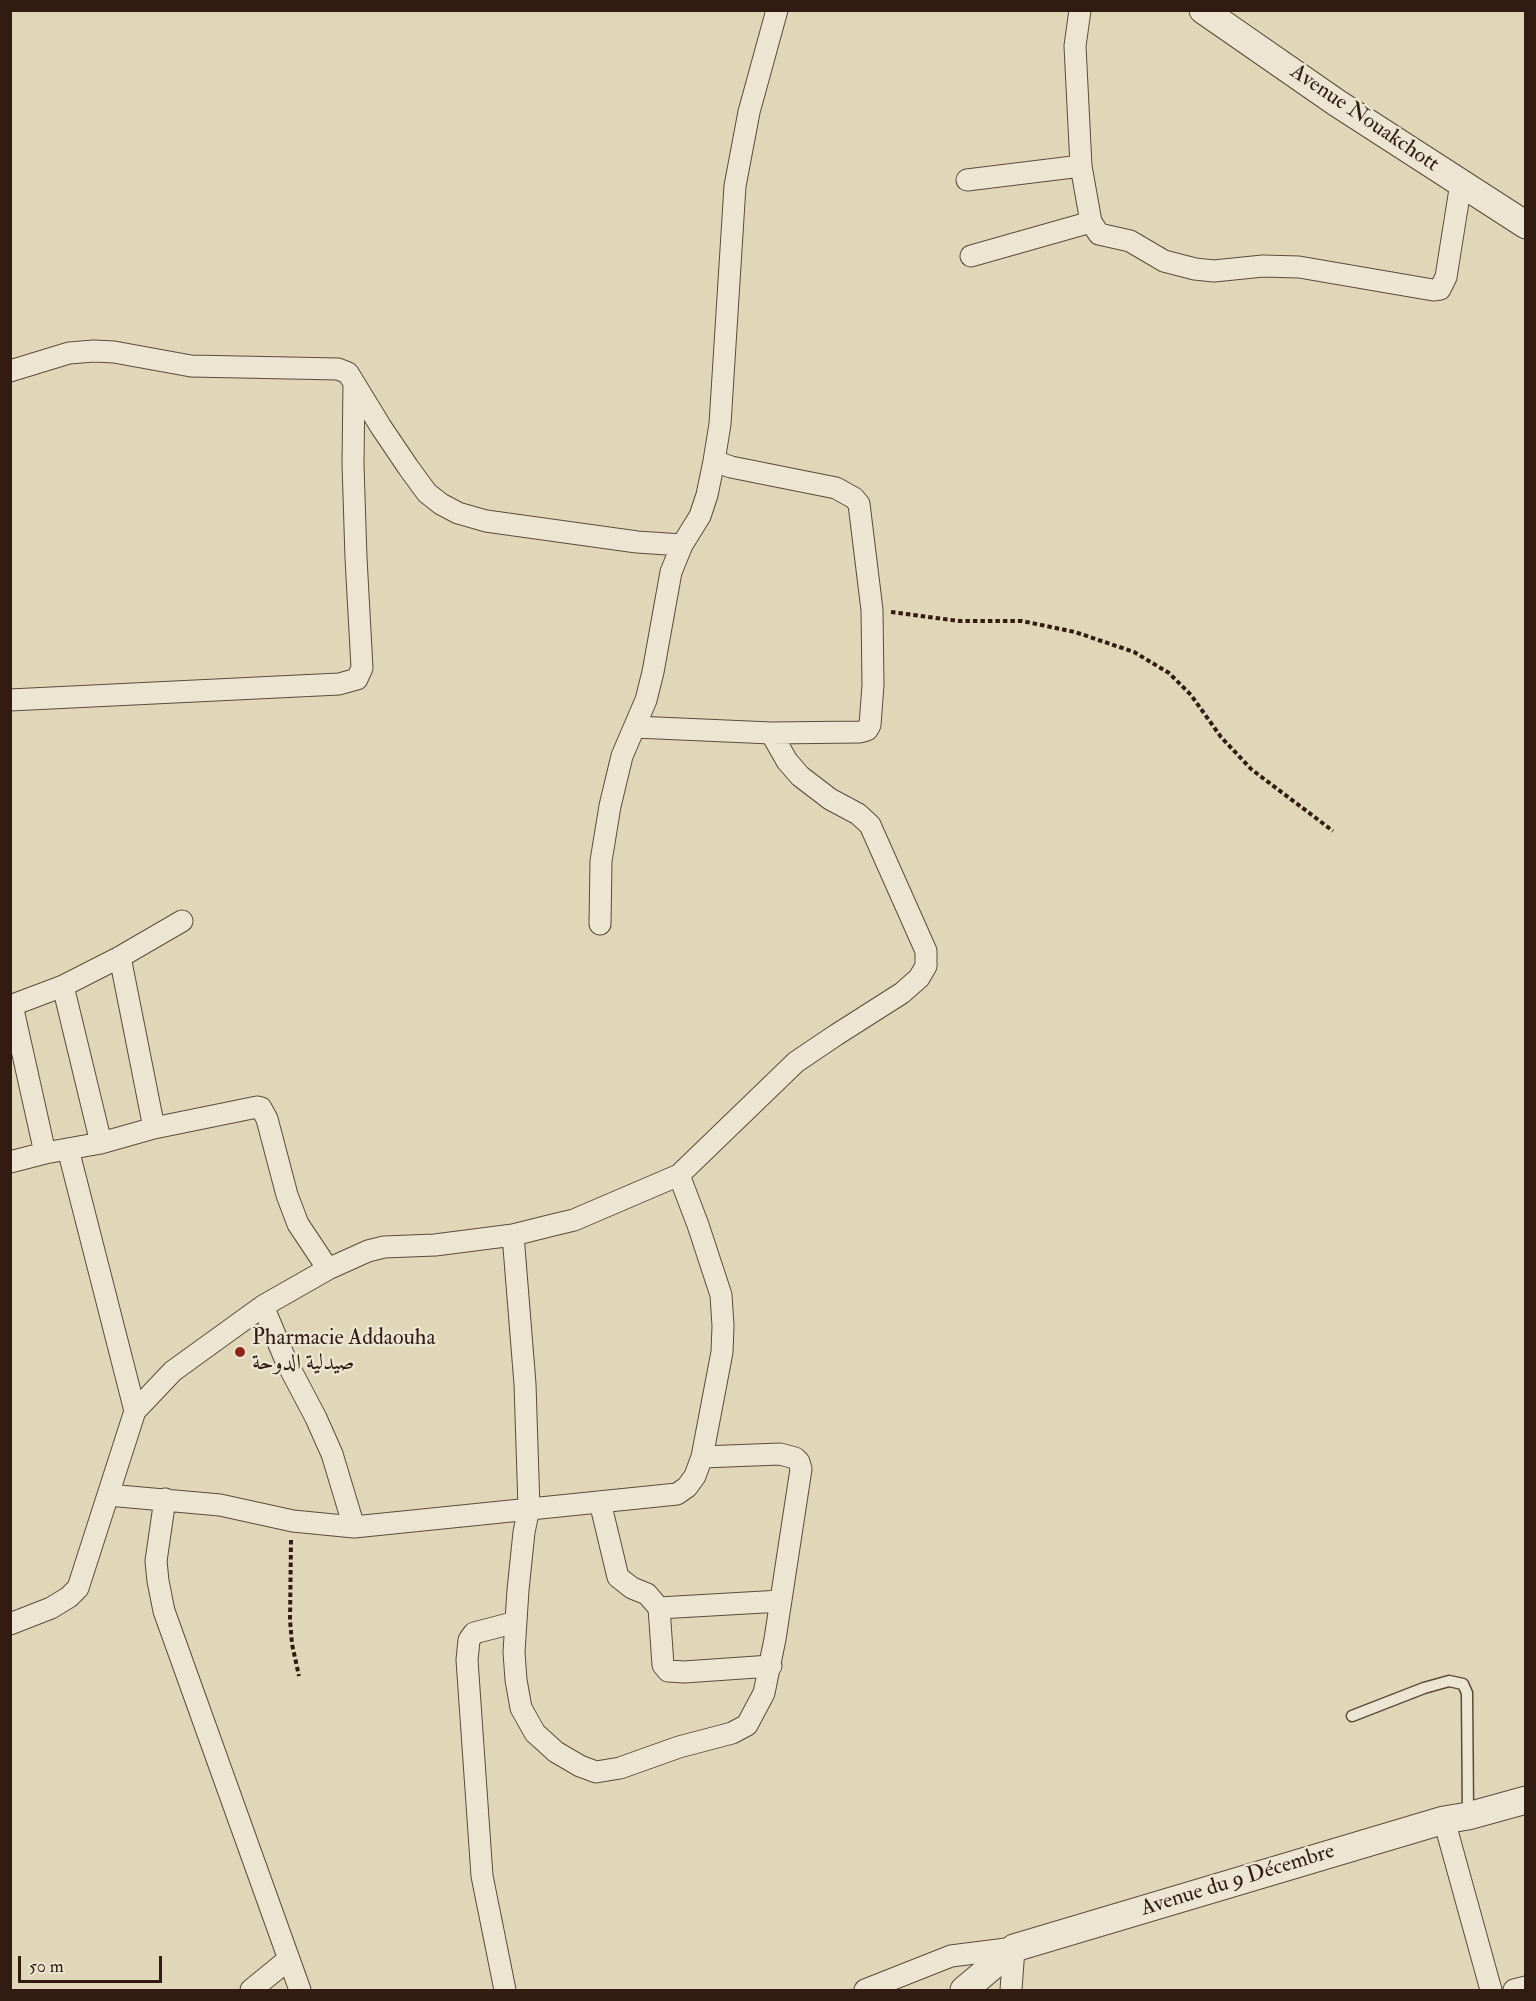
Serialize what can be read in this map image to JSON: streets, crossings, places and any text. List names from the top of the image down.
{
  "streets": {
    "street": ["Avenue Nouakchott", "Avenue du 9 Décembre"]
  },
  "places": ["Pharmacie Addaouha صيدلية الدوحة"],
  "scale_bar": "50 m"
}
